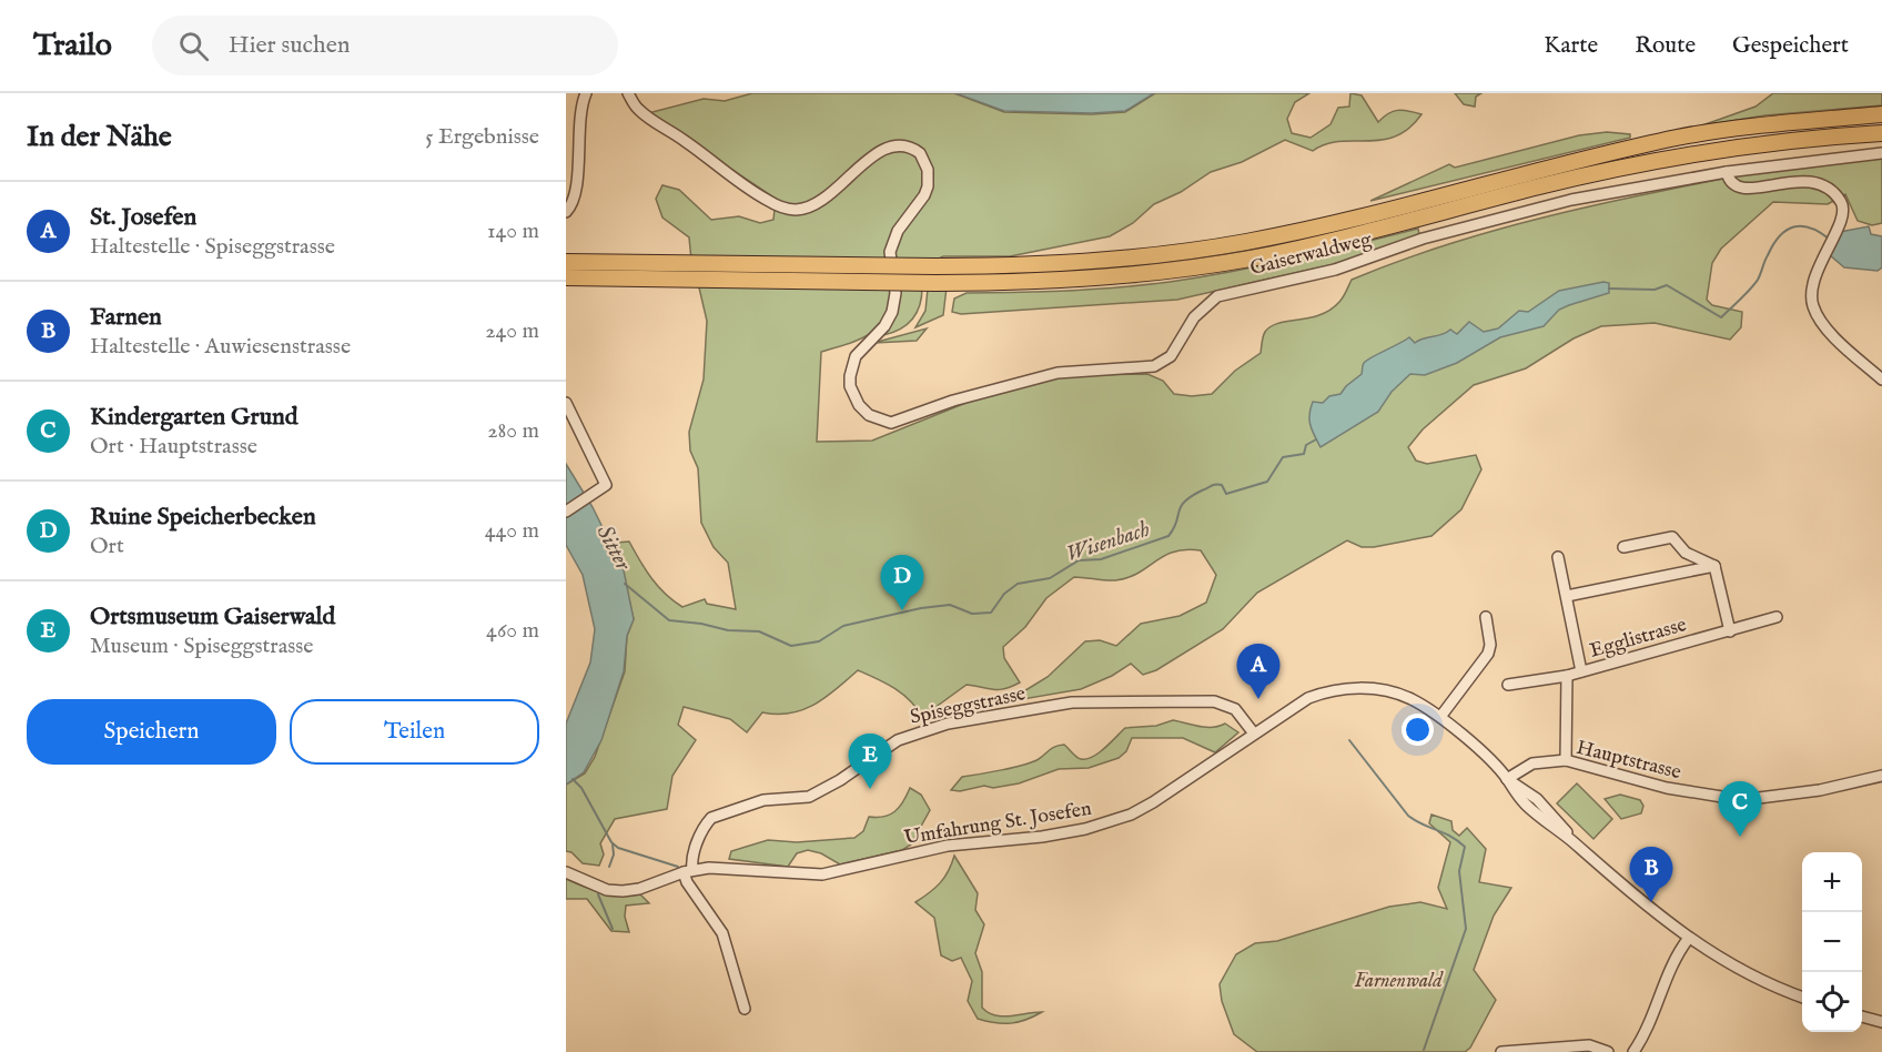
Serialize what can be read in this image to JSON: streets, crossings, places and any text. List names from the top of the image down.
{
  "streets": {
    "street": [
      "Gaiserwaldweg",
      "Egglistrasse",
      "Spiseggstrasse",
      "Hauptstrasse",
      "Umfahrung St. Josefen"
    ]
  },
  "crossings": [
    ["Spiseggstrasse", "Umfahrung St. Josefen"]
  ],
  "water": ["Wisenbach", "Sitter"],
  "parks": ["Farnenwald"],
  "page": {
    "header": "Trailo",
    "search": "Hier suchen",
    "nav": ["Karte", "Route", "Gespeichert"],
    "heading": ["In der Nähe", "5 Ergebnisse"],
    "list": [
      {
        "mark": "A",
        "name": "St. Josefen",
        "note": "Haltestelle · Spiseggstrasse",
        "value": "140 m"
      },
      {
        "mark": "B",
        "name": "Farnen",
        "note": "Haltestelle · Auwiesenstrasse",
        "value": "240 m"
      },
      {
        "mark": "C",
        "name": "Kindergarten Grund",
        "note": "Ort · Hauptstrasse",
        "value": "280 m"
      },
      {
        "mark": "D",
        "name": "Ruine Speicherbecken",
        "note": "Ort",
        "value": "440 m"
      },
      {
        "mark": "E",
        "name": "Ortsmuseum Gaiserwald",
        "note": "Museum · Spiseggstrasse",
        "value": "460 m"
      }
    ],
    "pins": [
      "D",
      "A",
      "E",
      "C",
      "B"
    ],
    "buttons": ["Speichern", "Teilen"],
    "map_buttons": ["+", "−"]
  }
}
